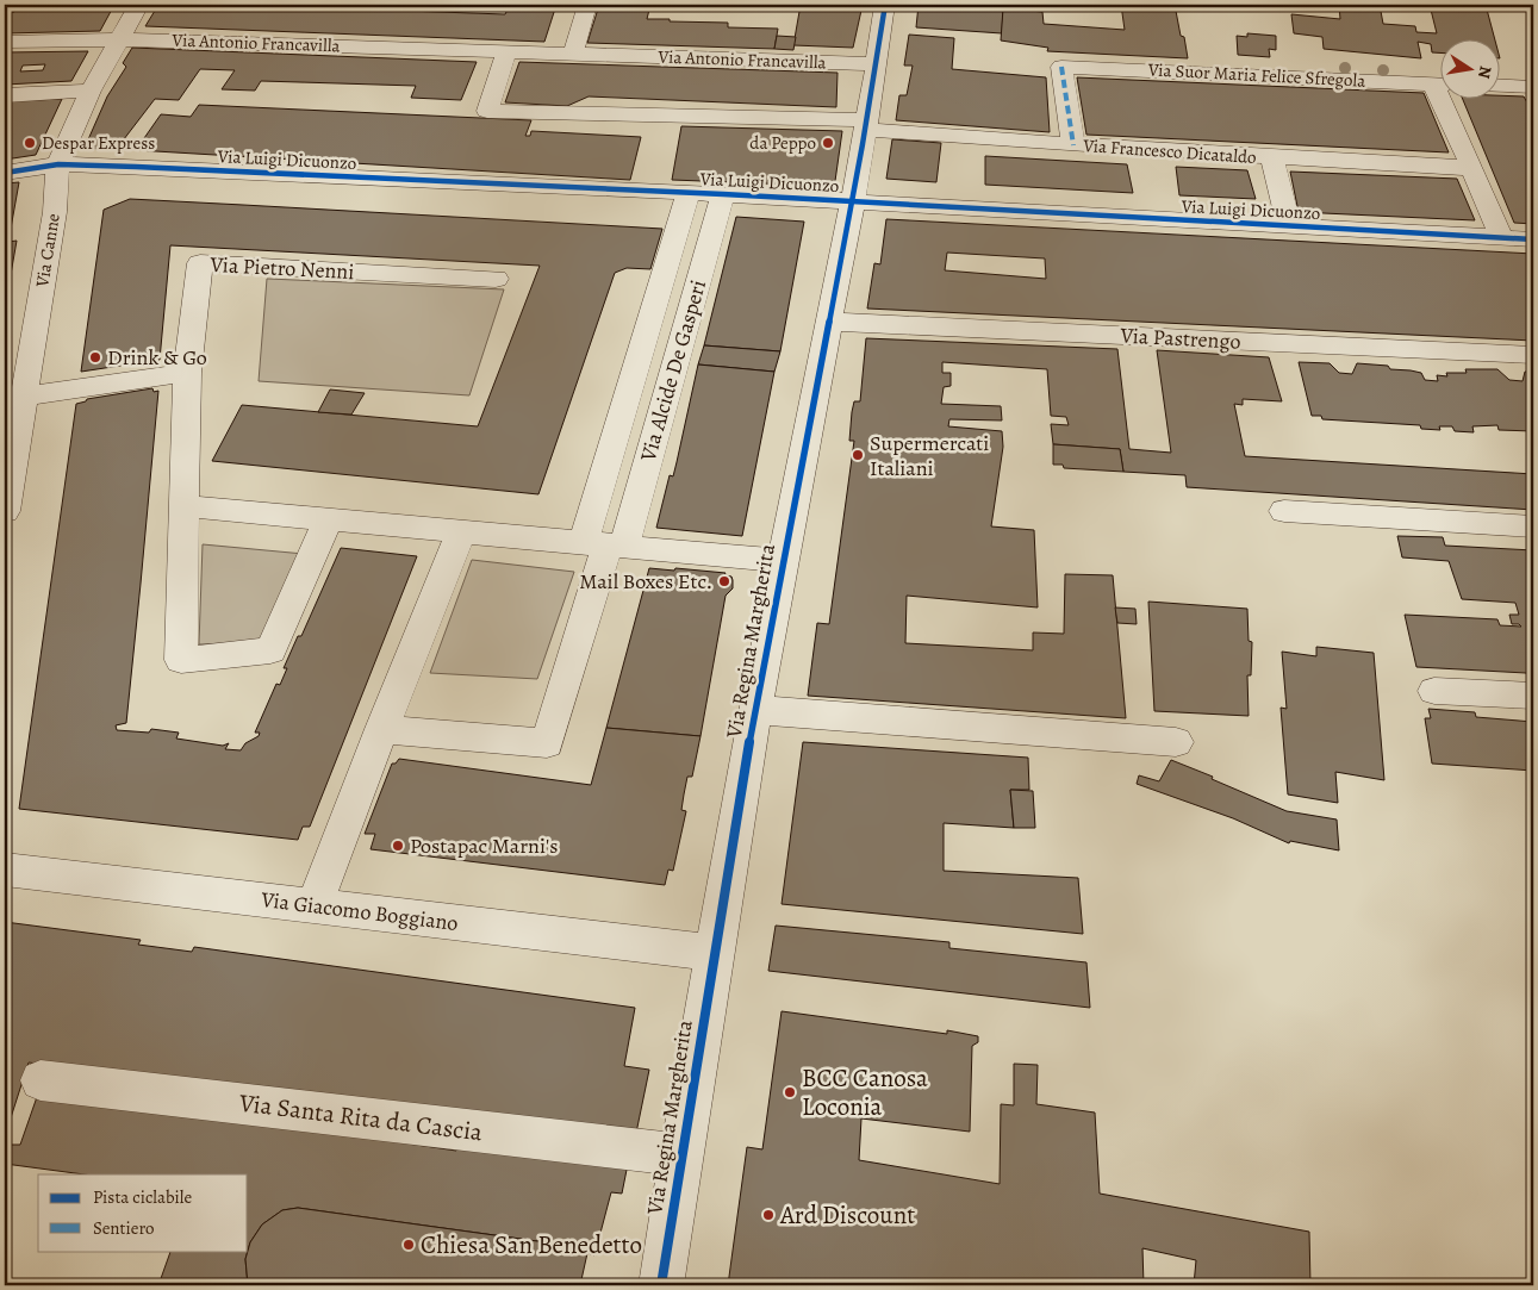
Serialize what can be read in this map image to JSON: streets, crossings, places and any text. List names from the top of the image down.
{
  "streets": {
    "street": [
      "Via Antonio Francavilla",
      "Via Suor Maria Felice Sfregola",
      "Via Francesco Dicataldo",
      "Via Luigi Dicuonzo",
      "Via Canne",
      "Via Pietro Nenni",
      "Via Pastrengo",
      "Via Alcide De Gasperi",
      "Via Regina Margherita",
      "Via Giacomo Boggiano",
      "Via Santa Rita da Cascia"
    ]
  },
  "crossings": [
    ["Via Antonio Francavilla", "Via Francesco Dicataldo"],
    ["Via Antonio Francavilla", "Via Canne"],
    ["Via Antonio Francavilla", "Via Regina Margherita"],
    ["Via Suor Maria Felice Sfregola", "Via Francesco Dicataldo"],
    ["Via Francesco Dicataldo", "Via Regina Margherita"],
    ["Via Luigi Dicuonzo", "Via Canne"],
    ["Via Luigi Dicuonzo", "Via Alcide De Gasperi"],
    ["Via Luigi Dicuonzo", "Via Regina Margherita"],
    ["Via Pastrengo", "Via Regina Margherita"],
    ["Via Regina Margherita", "Via Giacomo Boggiano"],
    ["Via Regina Margherita", "Via Santa Rita da Cascia"]
  ],
  "places": [
    "Despar Express",
    "da Peppo",
    "Drink & Go",
    "Supermercati Italiani",
    "Mail Boxes Etc.",
    "Postapac Marni's",
    "BCC Canosa Loconia",
    "Ard Discount",
    "Chiesa San Benedetto"
  ],
  "legend": ["Pista ciclabile", "Sentiero"],
  "north": "right"
}
